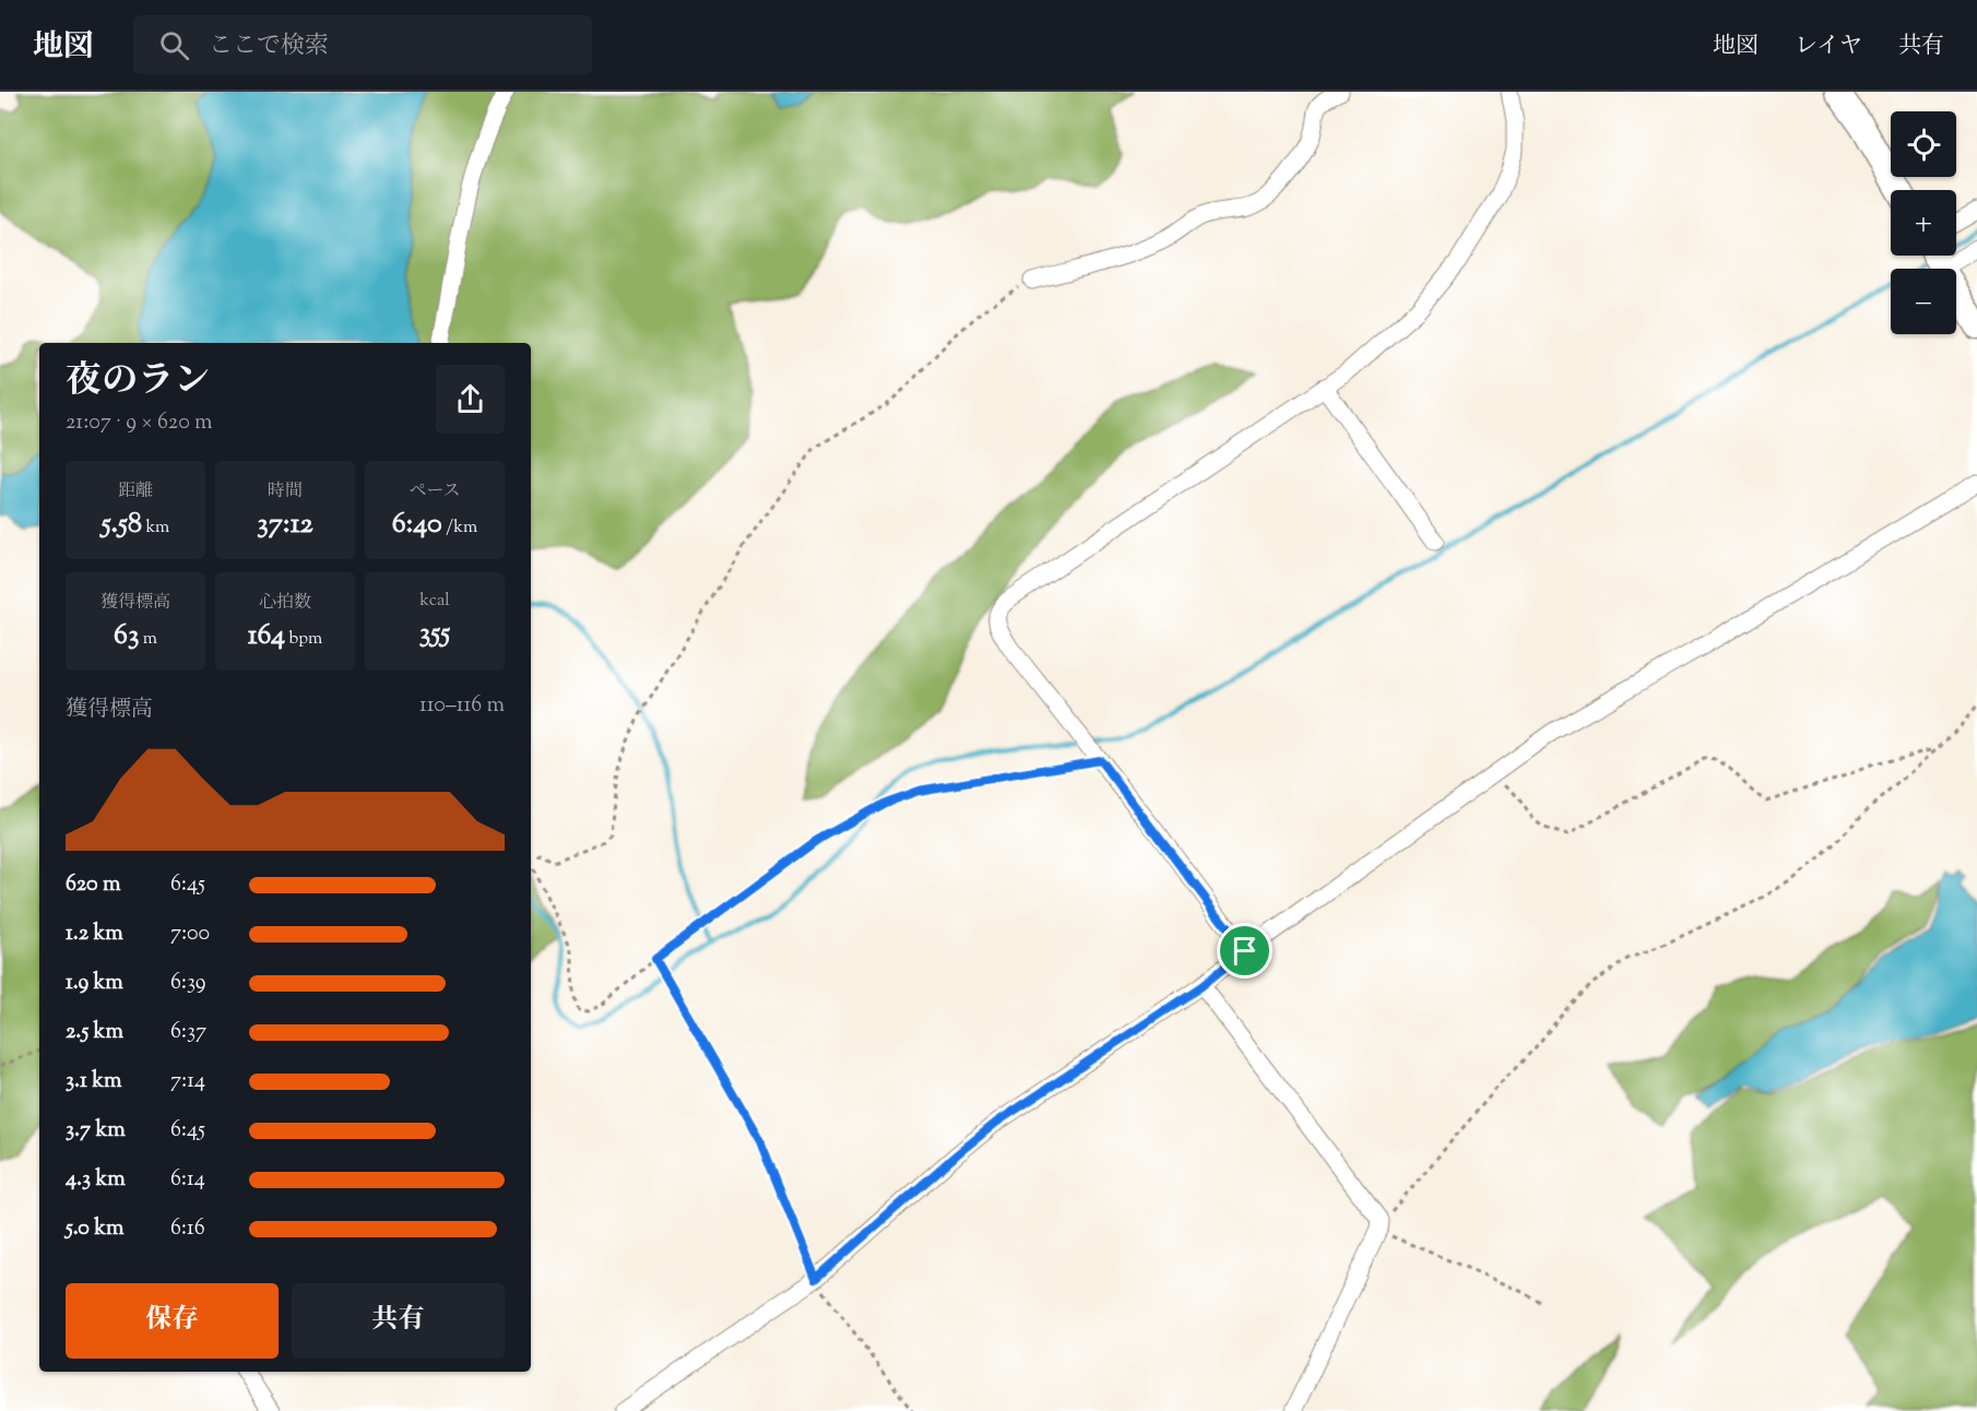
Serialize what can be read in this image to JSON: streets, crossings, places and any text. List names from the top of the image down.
{
  "page": {
    "header": "地図",
    "search": "ここで検索",
    "nav": ["地図", "レイヤ", "共有"],
    "map_buttons": ["+", "−"],
    "heading": ["夜のラン", "21:07 · 9 × 620 m"],
    "stats": [
      ["距離", "5.58 km"],
      ["時間", "37:12"],
      ["ペース", "6:40 /km"],
      ["獲得標高", "63 m"],
      ["心拍数", "164 bpm"],
      ["kcal", "355"]
    ],
    "chart": ["獲得標高", "110–116 m"],
    "list": [
      {
        "name": "620 m",
        "note": "6:45"
      },
      {
        "name": "1.2 km",
        "note": "7:00"
      },
      {
        "name": "1.9 km",
        "note": "6:39"
      },
      {
        "name": "2.5 km",
        "note": "6:37"
      },
      {
        "name": "3.1 km",
        "note": "7:14"
      },
      {
        "name": "3.7 km",
        "note": "6:45"
      },
      {
        "name": "4.3 km",
        "note": "6:14"
      },
      {
        "name": "5.0 km",
        "note": "6:16"
      }
    ],
    "buttons": ["保存", "共有"]
  }
}
